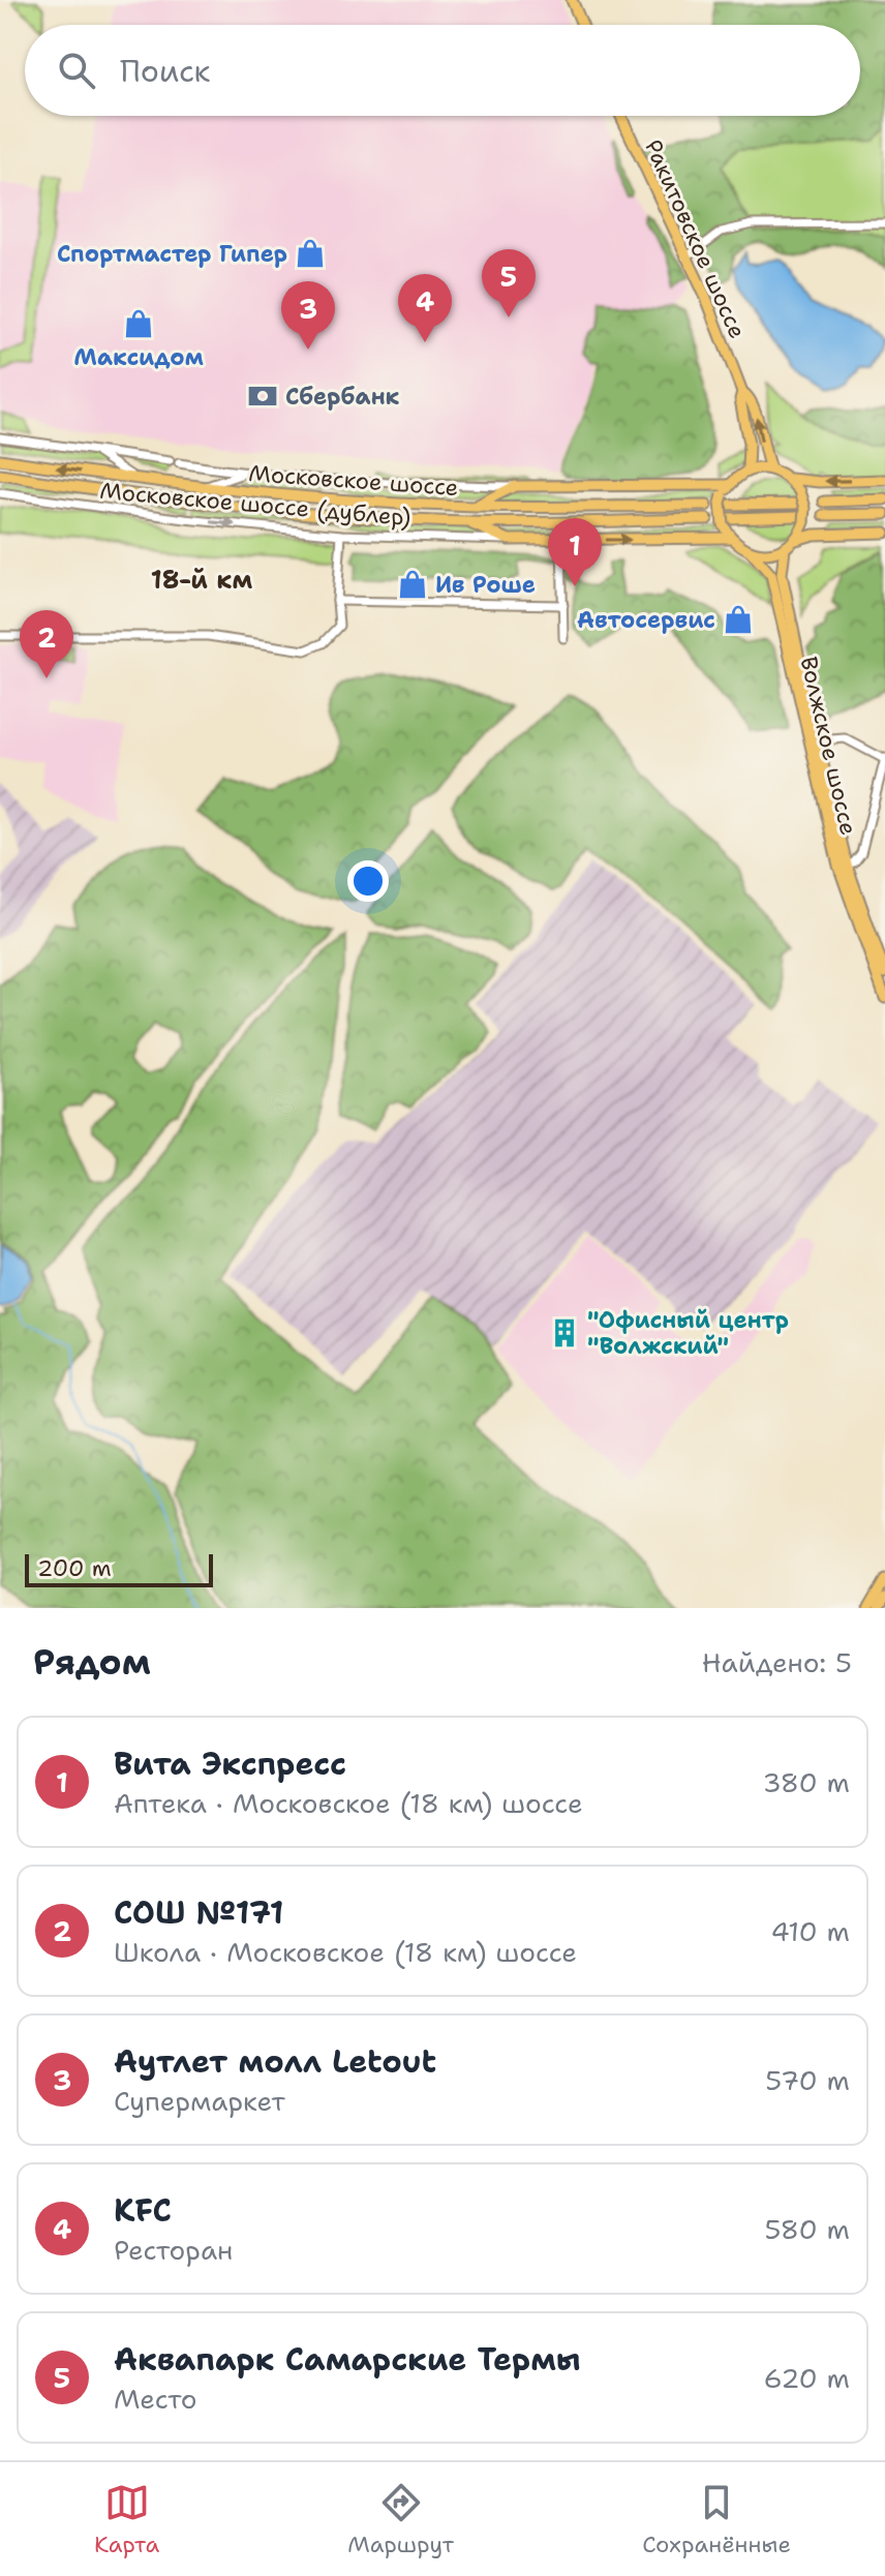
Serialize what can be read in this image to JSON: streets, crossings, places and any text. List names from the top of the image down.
{
  "streets": {
    "main road": ["Ракитовское шоссе", "Московское шоссе", "Волжское шоссе"],
    "street": ["Московское шоссе (дублер)"]
  },
  "districts": ["18-й км"],
  "places": {
    "shop": [
      "Спортмастер Гипер",
      "Максидом",
      "Ив Роше",
      "Автосервис"
    ],
    "bank": ["Сбербанк"],
    "building": ["\"Офисный центр \"Волжский\""]
  },
  "scale_bar": "200 m",
  "page": {
    "search": "Поиск",
    "pins": [
      "5",
      "4",
      "3",
      "1",
      "2"
    ],
    "scale": "200 m",
    "heading": ["Рядом", "Найдено: 5"],
    "list": [
      {
        "mark": "1",
        "name": "Вита Экспресс",
        "note": "Аптека · Московское (18 км) шоссе",
        "value": "380 m"
      },
      {
        "mark": "2",
        "name": "СОШ №171",
        "note": "Школа · Московское (18 км) шоссе",
        "value": "410 m"
      },
      {
        "mark": "3",
        "name": "Аутлет молл Letout",
        "note": "Супермаркет",
        "value": "570 m"
      },
      {
        "mark": "4",
        "name": "KFC",
        "note": "Ресторан",
        "value": "580 m"
      },
      {
        "mark": "5",
        "name": "Аквапарк Самарские Термы",
        "note": "Место",
        "value": "620 m"
      }
    ],
    "nav": ["Карта", "Маршрут", "Сохранённые"]
  }
}
